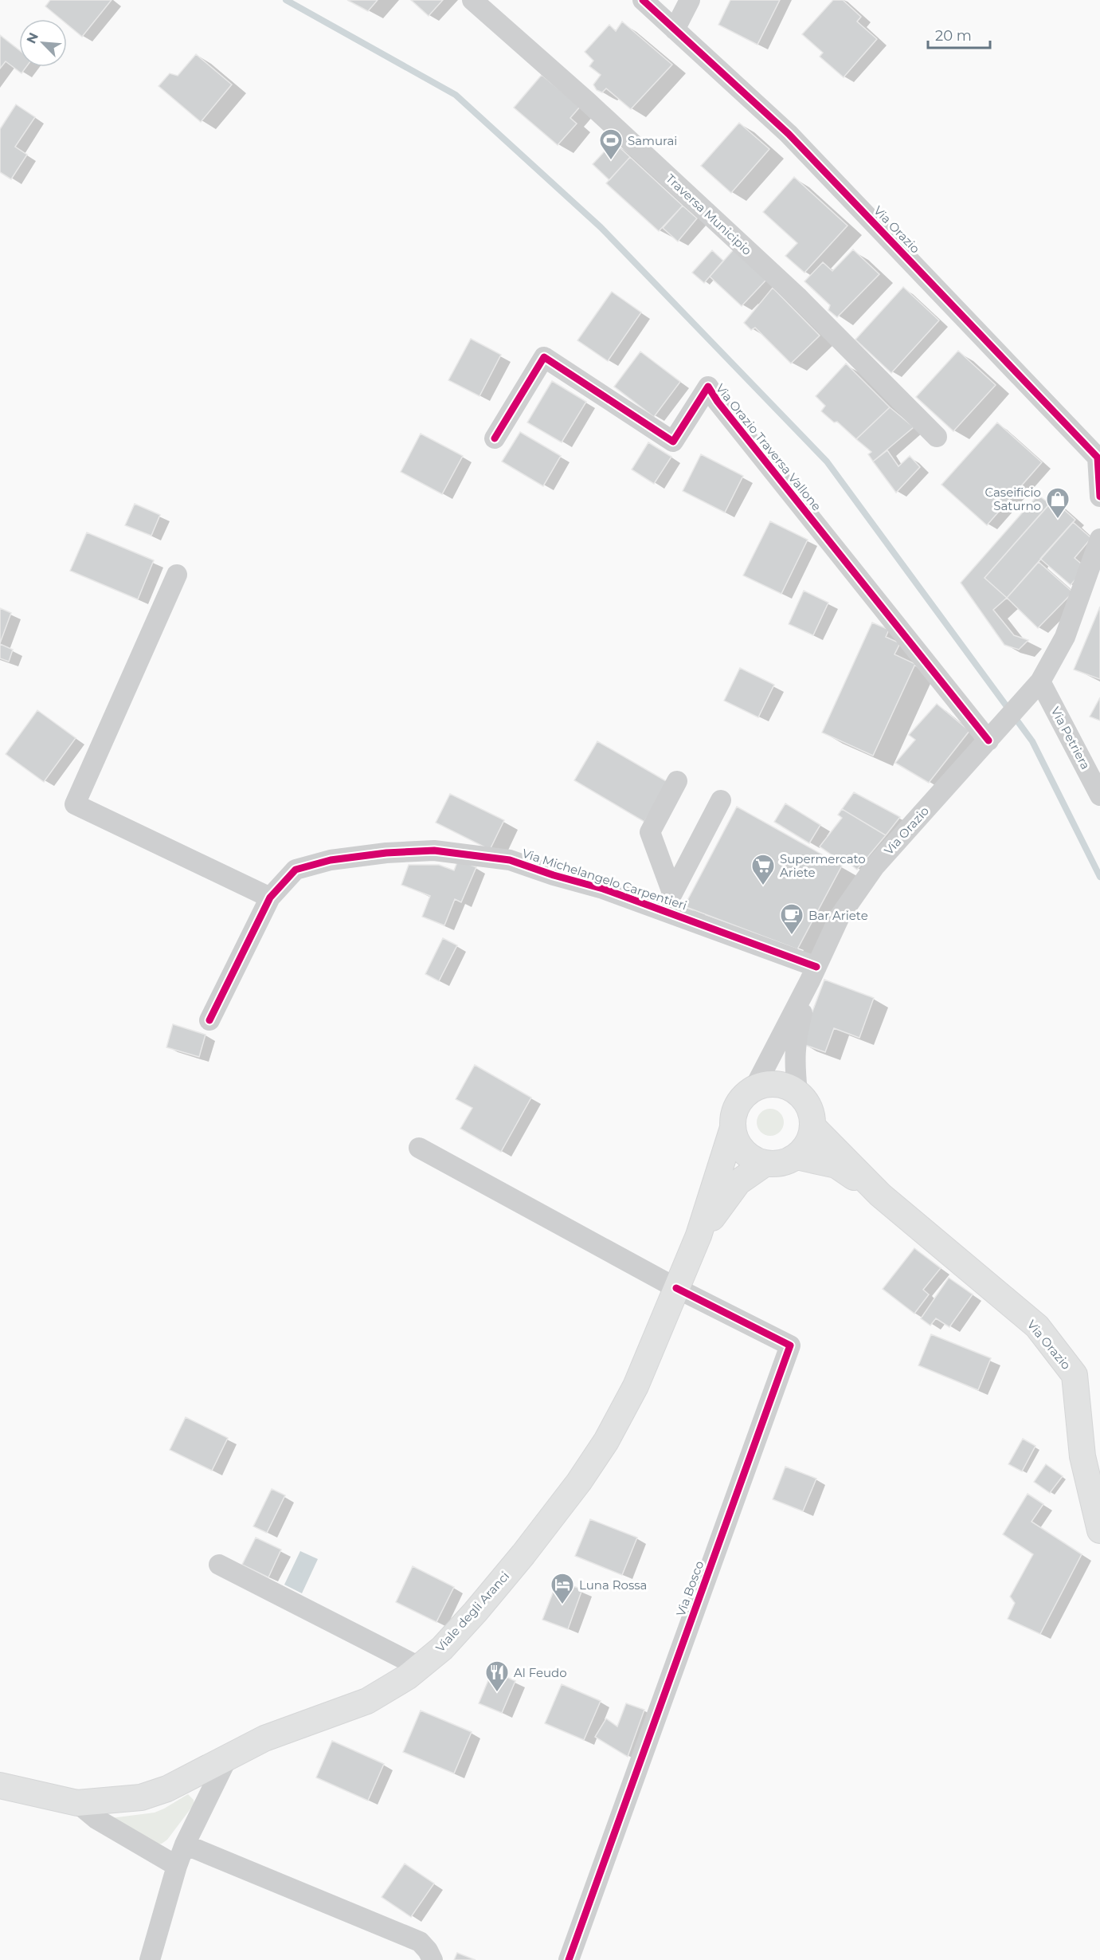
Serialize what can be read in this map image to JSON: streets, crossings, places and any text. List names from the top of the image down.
{
  "streets": {
    "main road": ["Via Orazio", "Viale degli Aranci"],
    "street": [
      "Traversa Municipio",
      "Via Orazio Traversa Vallone",
      "Via Petriera",
      "Via Michelangelo Carpentieri",
      "Via Bosco"
    ]
  },
  "crossings": [
    ["Via Orazio", "Via Orazio Traversa Vallone"],
    ["Via Orazio", "Via Petriera"],
    ["Via Orazio", "Via Michelangelo Carpentieri"],
    ["Via Bosco", "Viale degli Aranci"]
  ],
  "places": {
    "sports": ["Samurai"],
    "shop": ["Caseificio Saturno"],
    "supermarket": ["Supermercato Ariete"],
    "cafe": ["Bar Ariete"],
    "hotel": ["Luna Rossa"],
    "restaurant": ["Al Feudo"]
  },
  "scale_bar": "20 m",
  "north": "top left"
}
